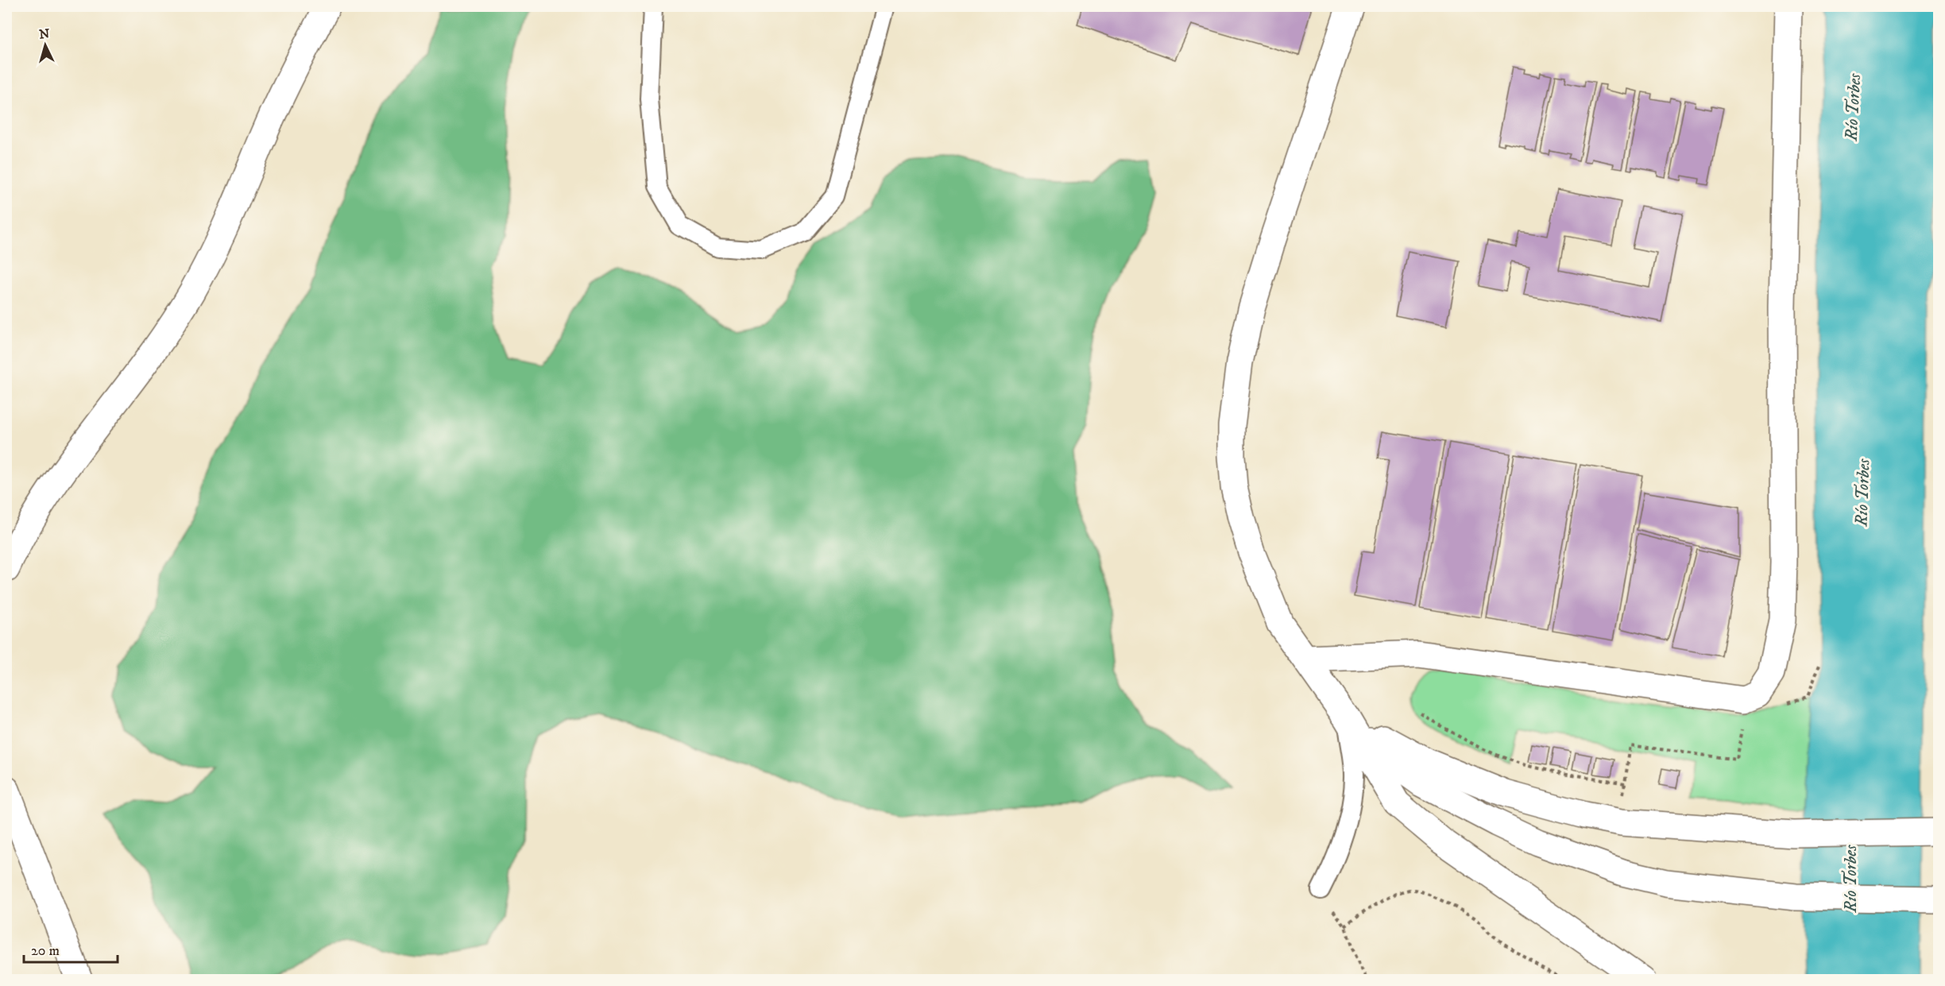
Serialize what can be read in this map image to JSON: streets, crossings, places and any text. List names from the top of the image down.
{
  "water": ["Río Torbes"],
  "scale_bar": "20 m",
  "north": "top"
}
